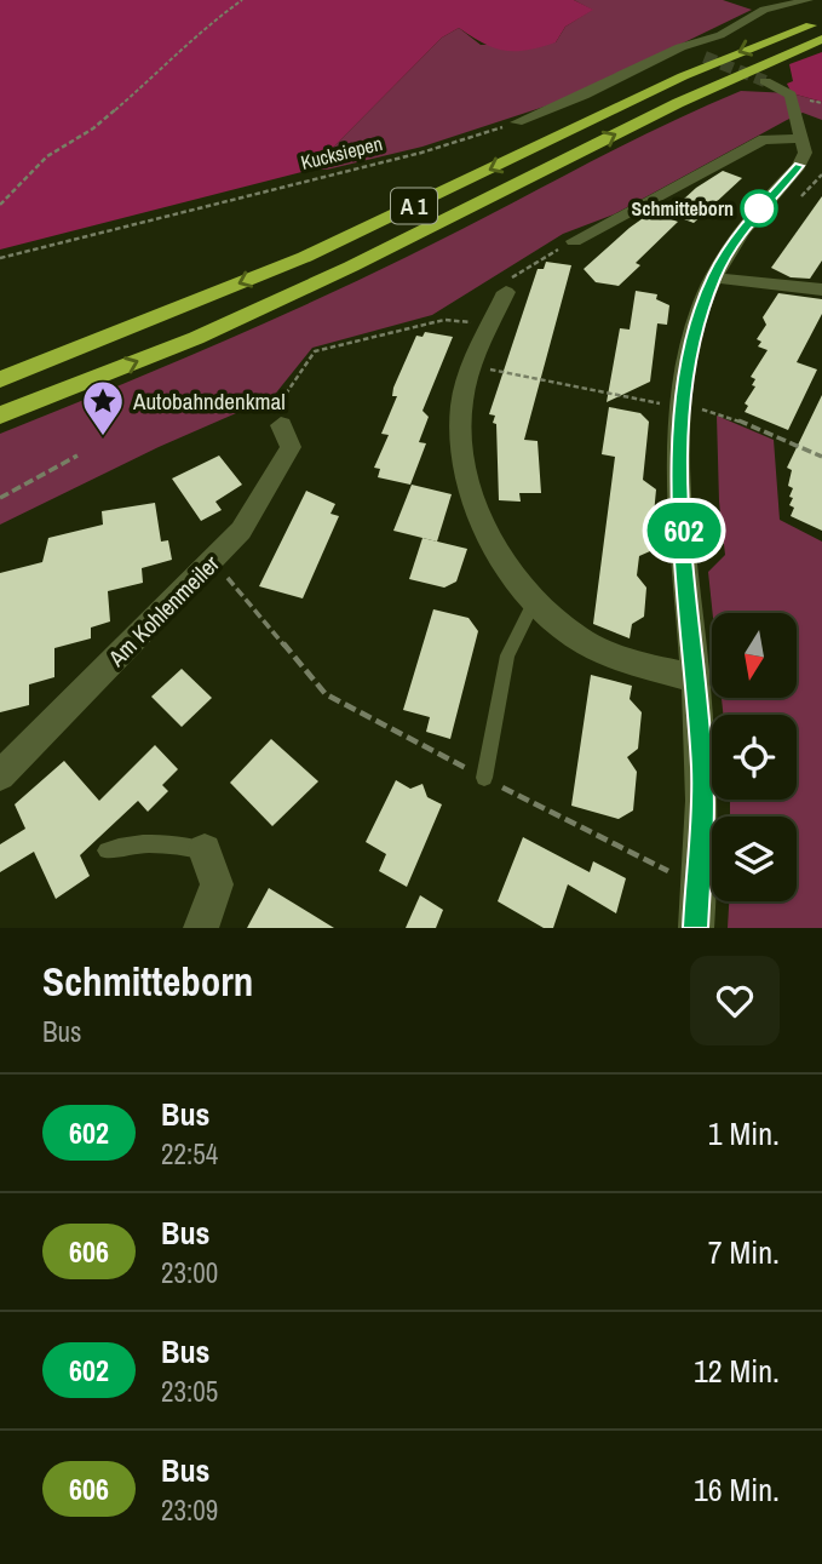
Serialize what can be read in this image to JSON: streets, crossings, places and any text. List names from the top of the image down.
{
  "streets": {
    "highway": ["A 1"],
    "street": ["Am Kohlenmeiler"],
    "path": ["Kucksiepen"]
  },
  "places": {
    "other": ["Schmitteborn"],
    "place": ["Autobahndenkmal"]
  },
  "lines": ["bus line 602"],
  "north": "bottom",
  "page": {
    "on_map": "602",
    "heading": ["Schmitteborn", "Bus"],
    "list": [
      {
        "mark": "602",
        "name": "Bus",
        "note": "22:54",
        "value": "1 Min."
      },
      {
        "mark": "606",
        "name": "Bus",
        "note": "23:00",
        "value": "7 Min."
      },
      {
        "mark": "602",
        "name": "Bus",
        "note": "23:05",
        "value": "12 Min."
      },
      {
        "mark": "606",
        "name": "Bus",
        "note": "23:09",
        "value": "16 Min."
      }
    ]
  }
}
